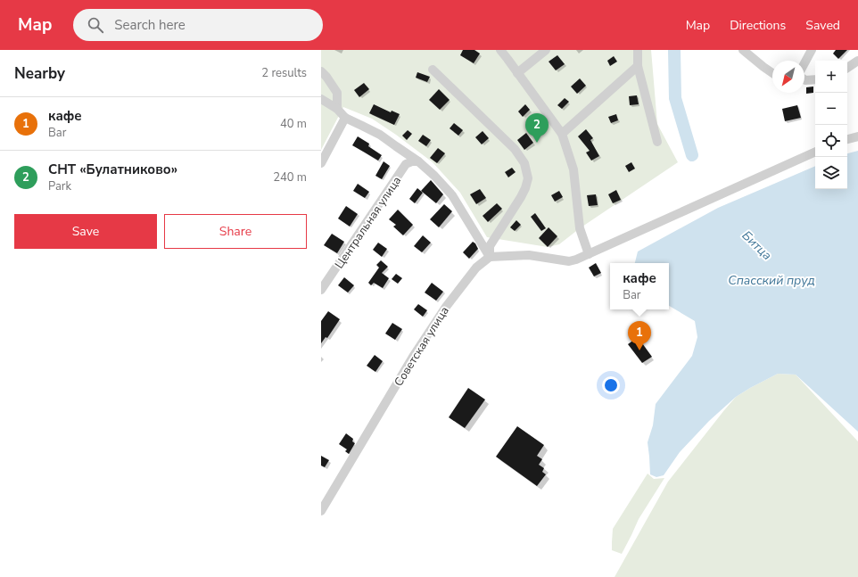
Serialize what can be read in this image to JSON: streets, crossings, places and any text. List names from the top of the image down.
{
  "streets": {
    "street": ["Центральная улица", "Советская улица"]
  },
  "water": ["Битца", "Спасский пруд"],
  "north": "bottom left",
  "page": {
    "header": "Map",
    "search": "Search here",
    "nav": ["Map", "Directions", "Saved"],
    "heading": ["Nearby", "2 results"],
    "map_buttons": ["+", "−"],
    "list": [
      {
        "mark": "1",
        "name": "кафе",
        "note": "Bar",
        "value": "40 m"
      },
      {
        "mark": "2",
        "name": "СНТ «Булатниково»",
        "note": "Park",
        "value": "240 m"
      }
    ],
    "pins": ["2", "1"],
    "buttons": ["Save", "Share"],
    "popup": ["кафе", "Bar"]
  }
}
